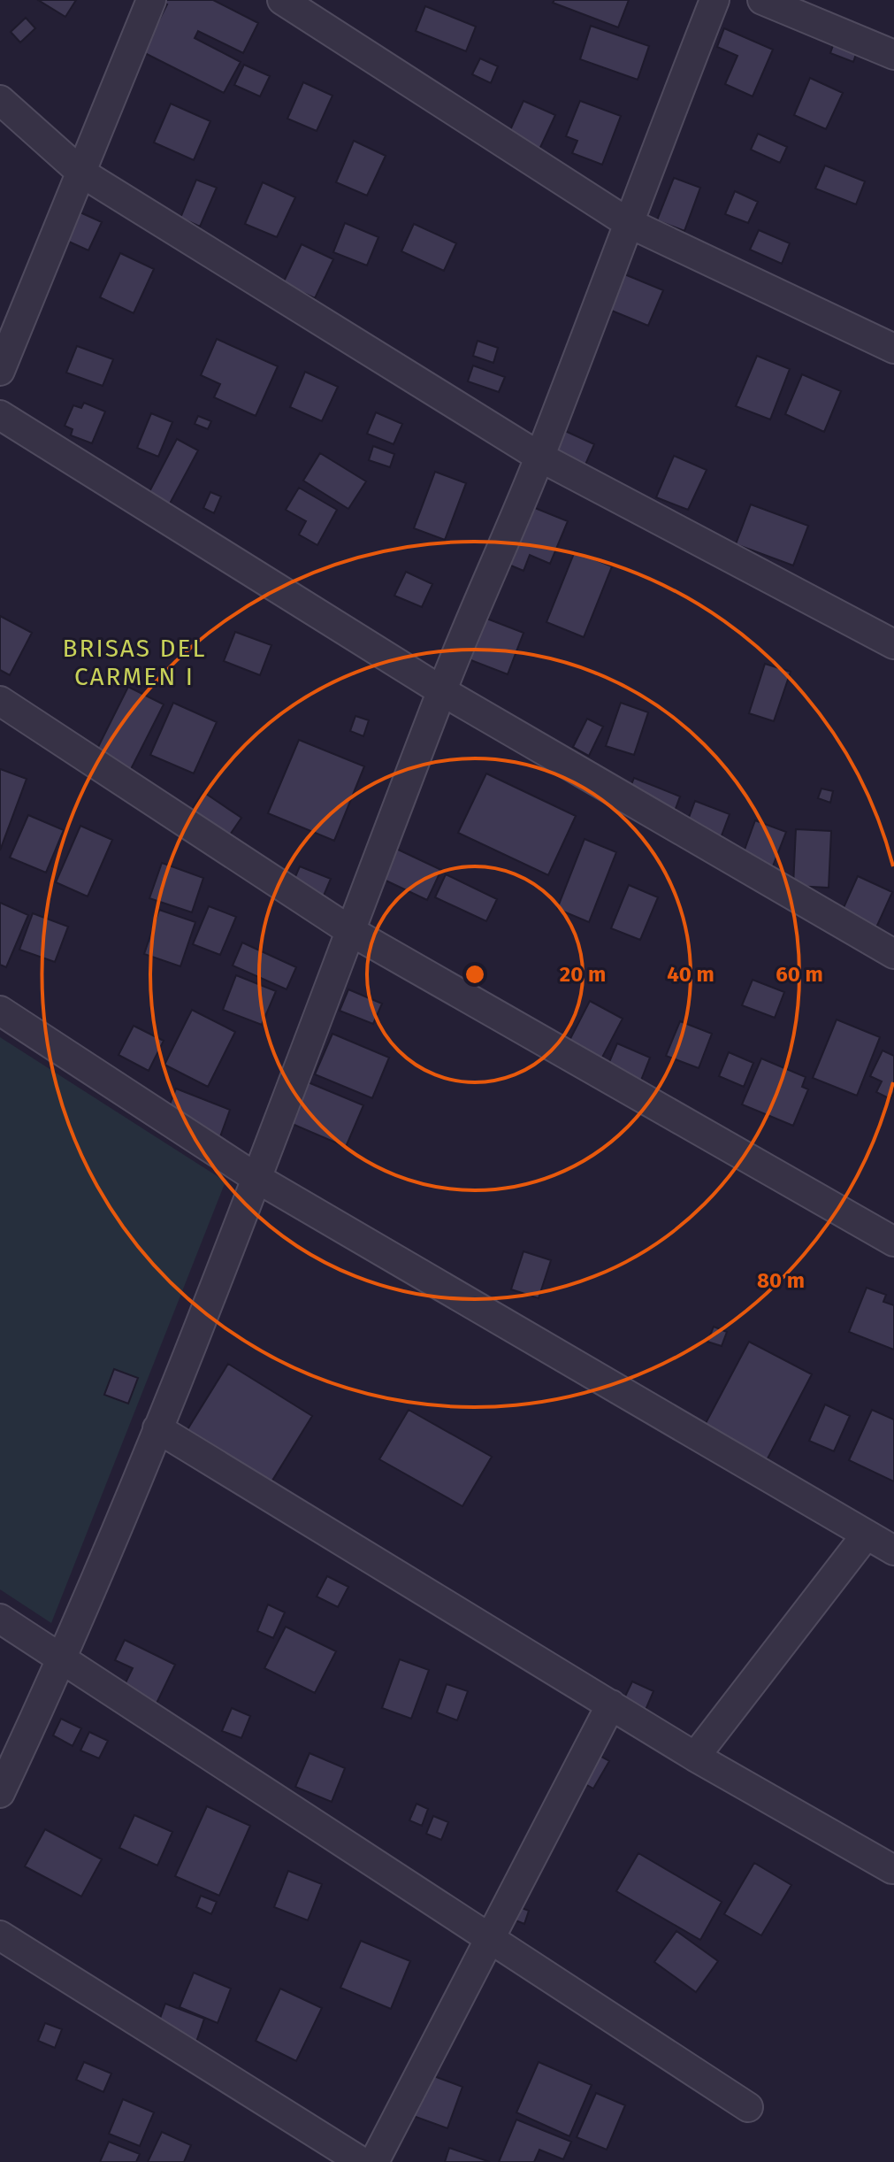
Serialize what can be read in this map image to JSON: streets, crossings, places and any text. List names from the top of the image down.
{
  "districts": ["BRISAS DEL CARMEN I"],
  "rings": [
    "20 m",
    "40 m",
    "60 m",
    "80 m"
  ]
}
